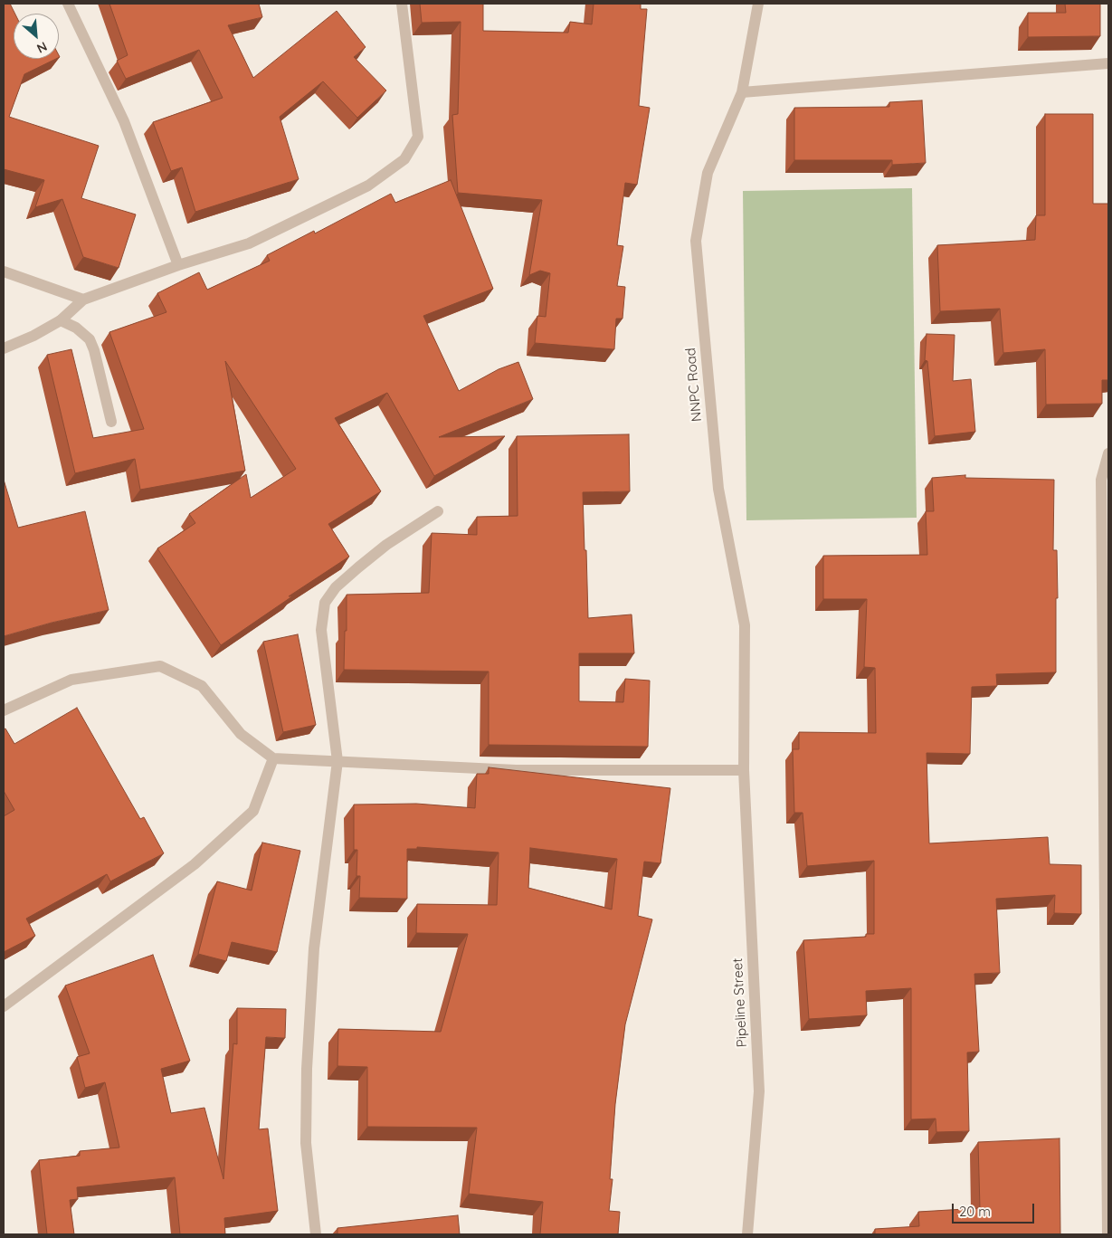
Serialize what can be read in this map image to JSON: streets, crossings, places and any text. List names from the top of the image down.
{
  "streets": {
    "street": ["NNPC Road", "Pipeline Street"]
  },
  "crossings": [
    ["NNPC Road", "Pipeline Street"]
  ],
  "scale_bar": "20 m",
  "north": "bottom right"
}
